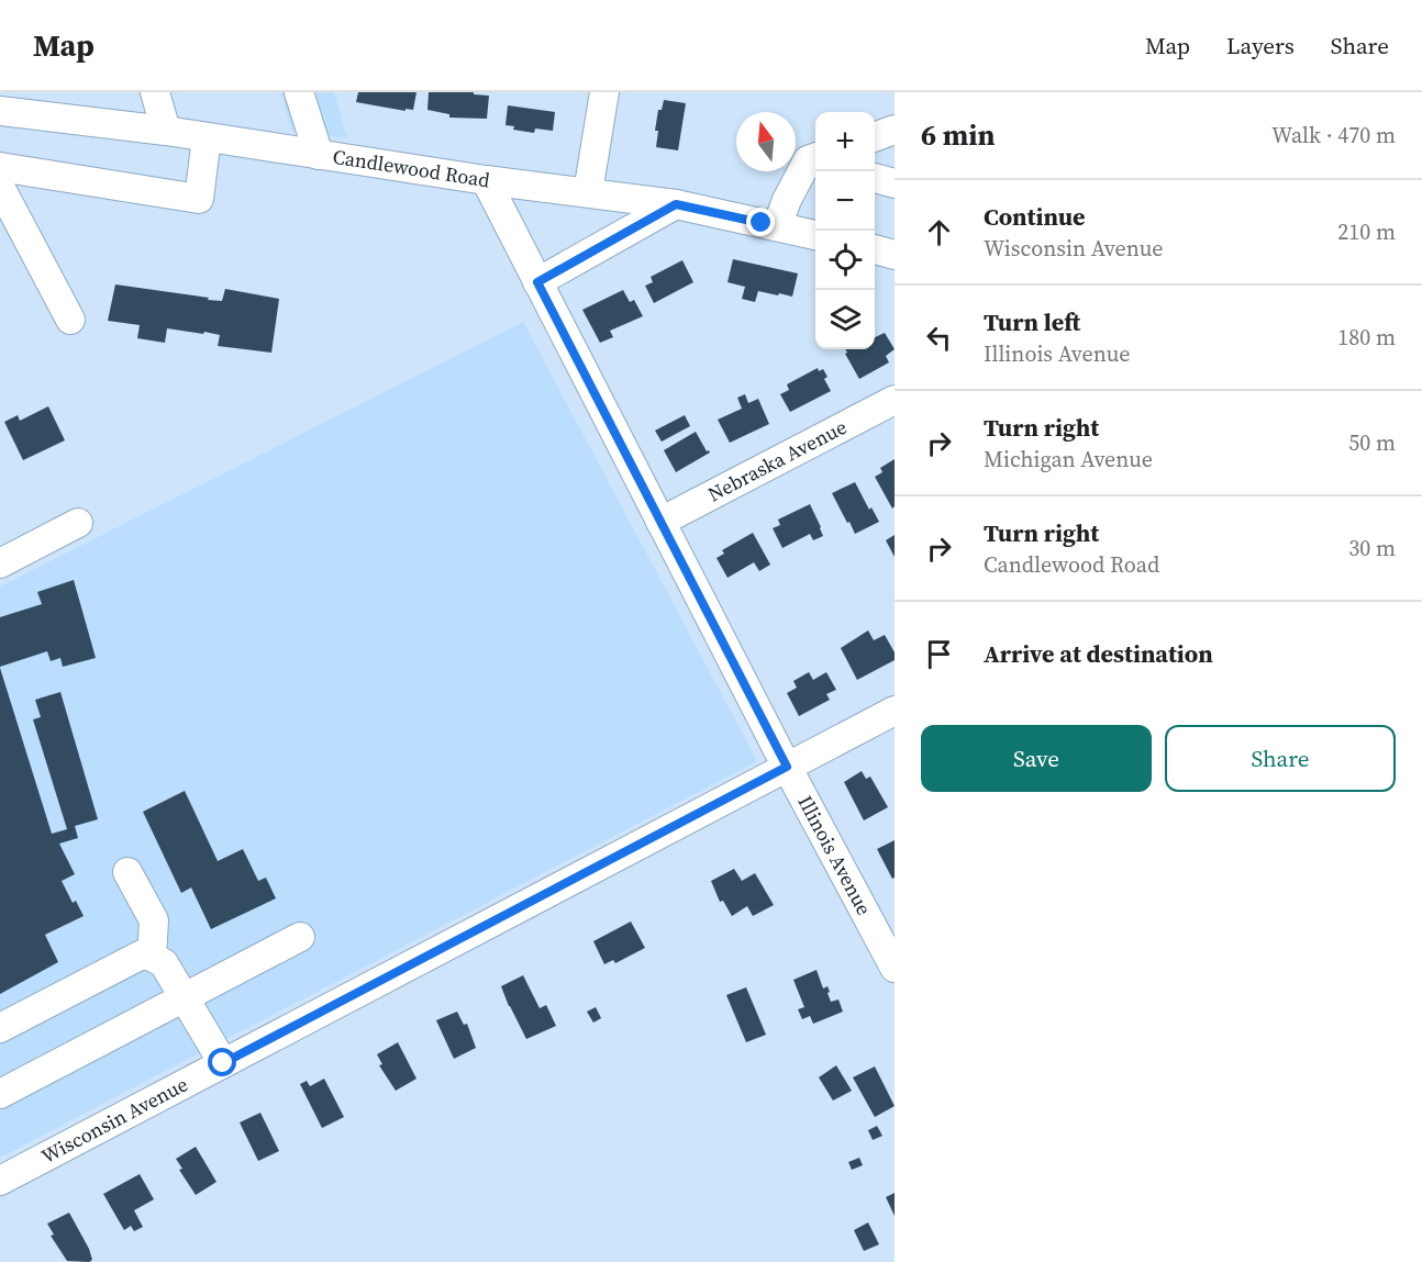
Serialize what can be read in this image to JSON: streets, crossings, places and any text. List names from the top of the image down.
{
  "streets": {
    "street": [
      "Candlewood Road",
      "Nebraska Avenue",
      "Illinois Avenue",
      "Wisconsin Avenue"
    ]
  },
  "crossings": [
    ["Candlewood Road", "Illinois Avenue"],
    ["Nebraska Avenue", "Illinois Avenue"],
    ["Illinois Avenue", "Wisconsin Avenue"]
  ],
  "north": "top",
  "page": {
    "header": "Map",
    "nav": ["Map", "Layers", "Share"],
    "heading": ["6 min", "Walk · 470 m"],
    "map_buttons": ["+", "−"],
    "list": [
      ["Continue", "Wisconsin Avenue", "210 m"],
      ["Turn left", "Illinois Avenue", "180 m"],
      ["Turn right", "Michigan Avenue", "50 m"],
      ["Turn right", "Candlewood Road", "30 m"],
      "Arrive at destination"
    ],
    "buttons": ["Save", "Share"]
  }
}
